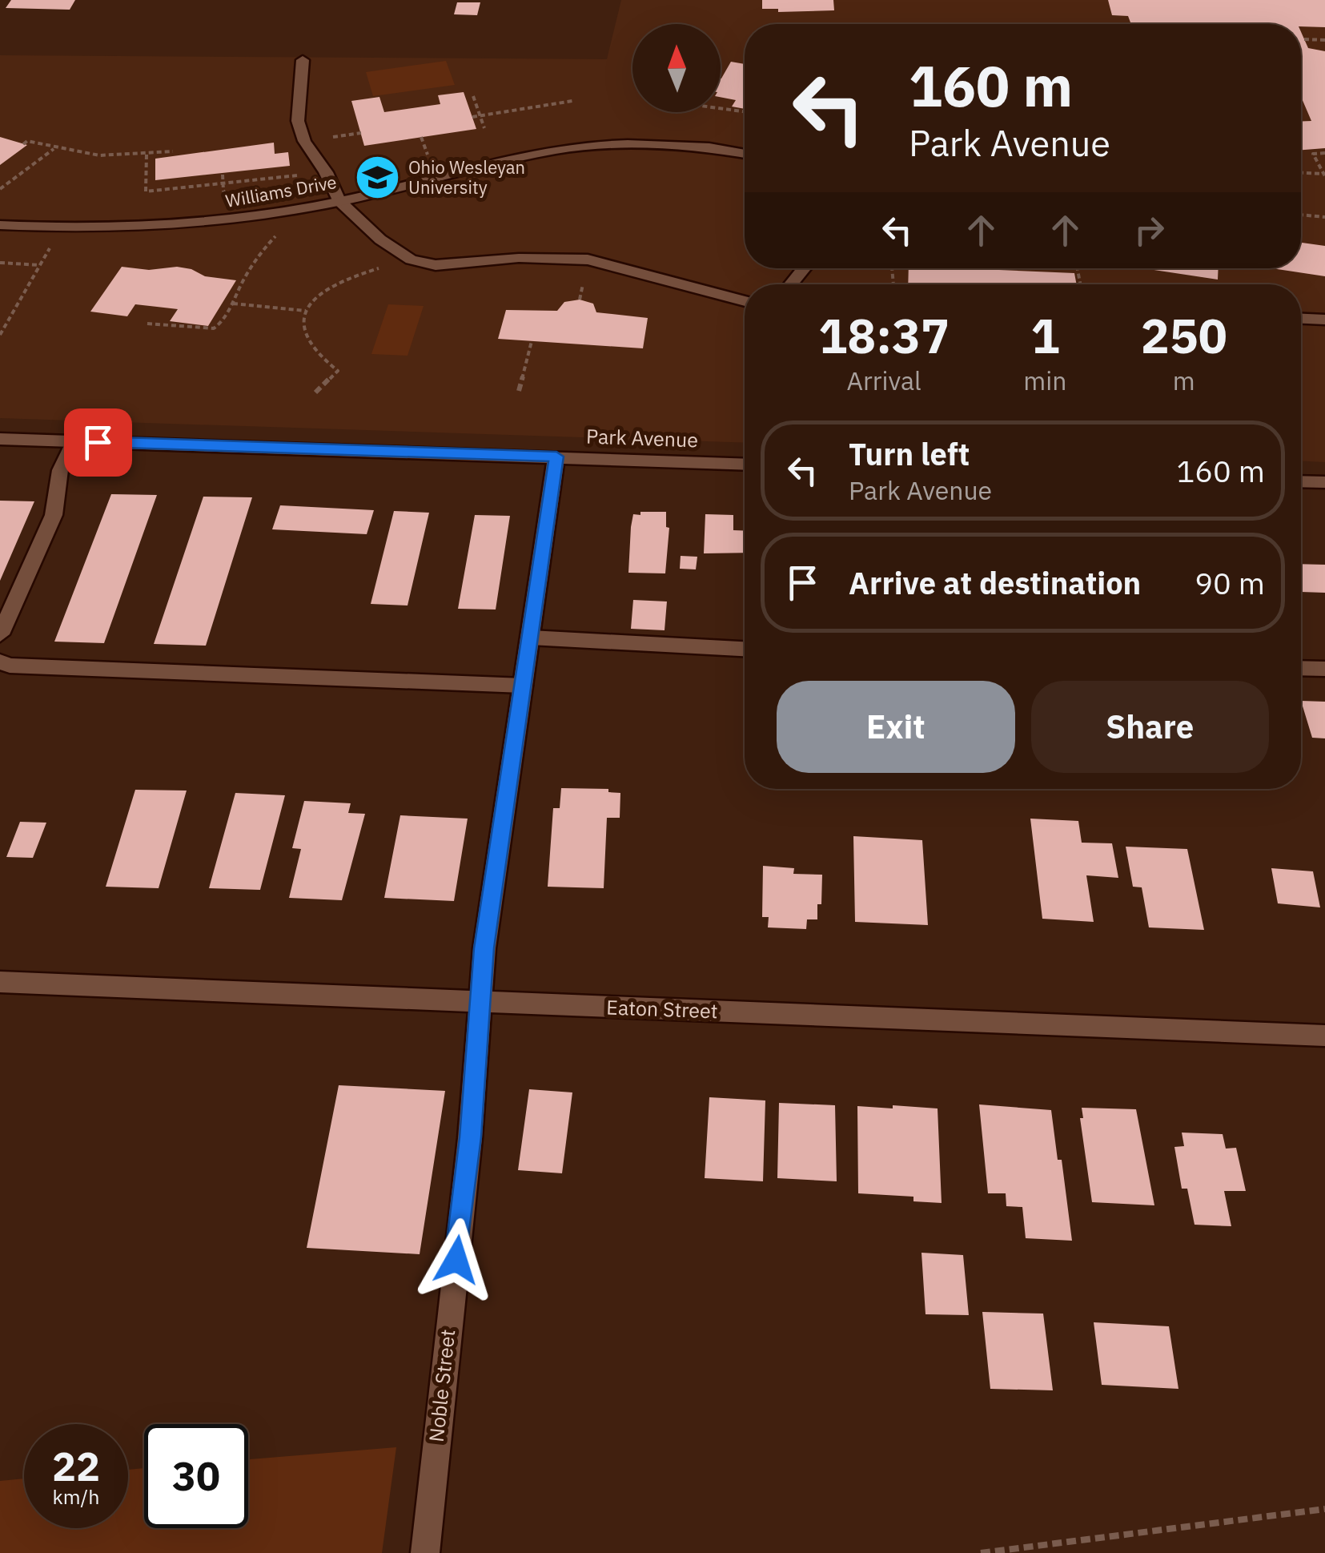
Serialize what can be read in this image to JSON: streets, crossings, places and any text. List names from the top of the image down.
{
  "streets": {
    "street": [
      "Williams Drive",
      "Park Avenue",
      "Eaton Street",
      "Noble Street"
    ]
  },
  "crossings": [
    ["Park Avenue", "Noble Street"],
    ["Eaton Street", "Noble Street"]
  ],
  "places": {
    "school or university": ["Ohio Wesleyan University"]
  },
  "north": "top",
  "page": {
    "turn": ["160 m", "Park Avenue"],
    "eta": [
      "18:37",
      "Arrival",
      "1",
      "min",
      "250",
      "m"
    ],
    "list": [
      {
        "name": "Turn left",
        "note": "Park Avenue",
        "value": "160 m"
      },
      {
        "name": "Arrive at destination",
        "value": "90 m"
      }
    ],
    "buttons": ["Exit", "Share"],
    "speed": "22 km/h",
    "limit": "30"
  }
}
